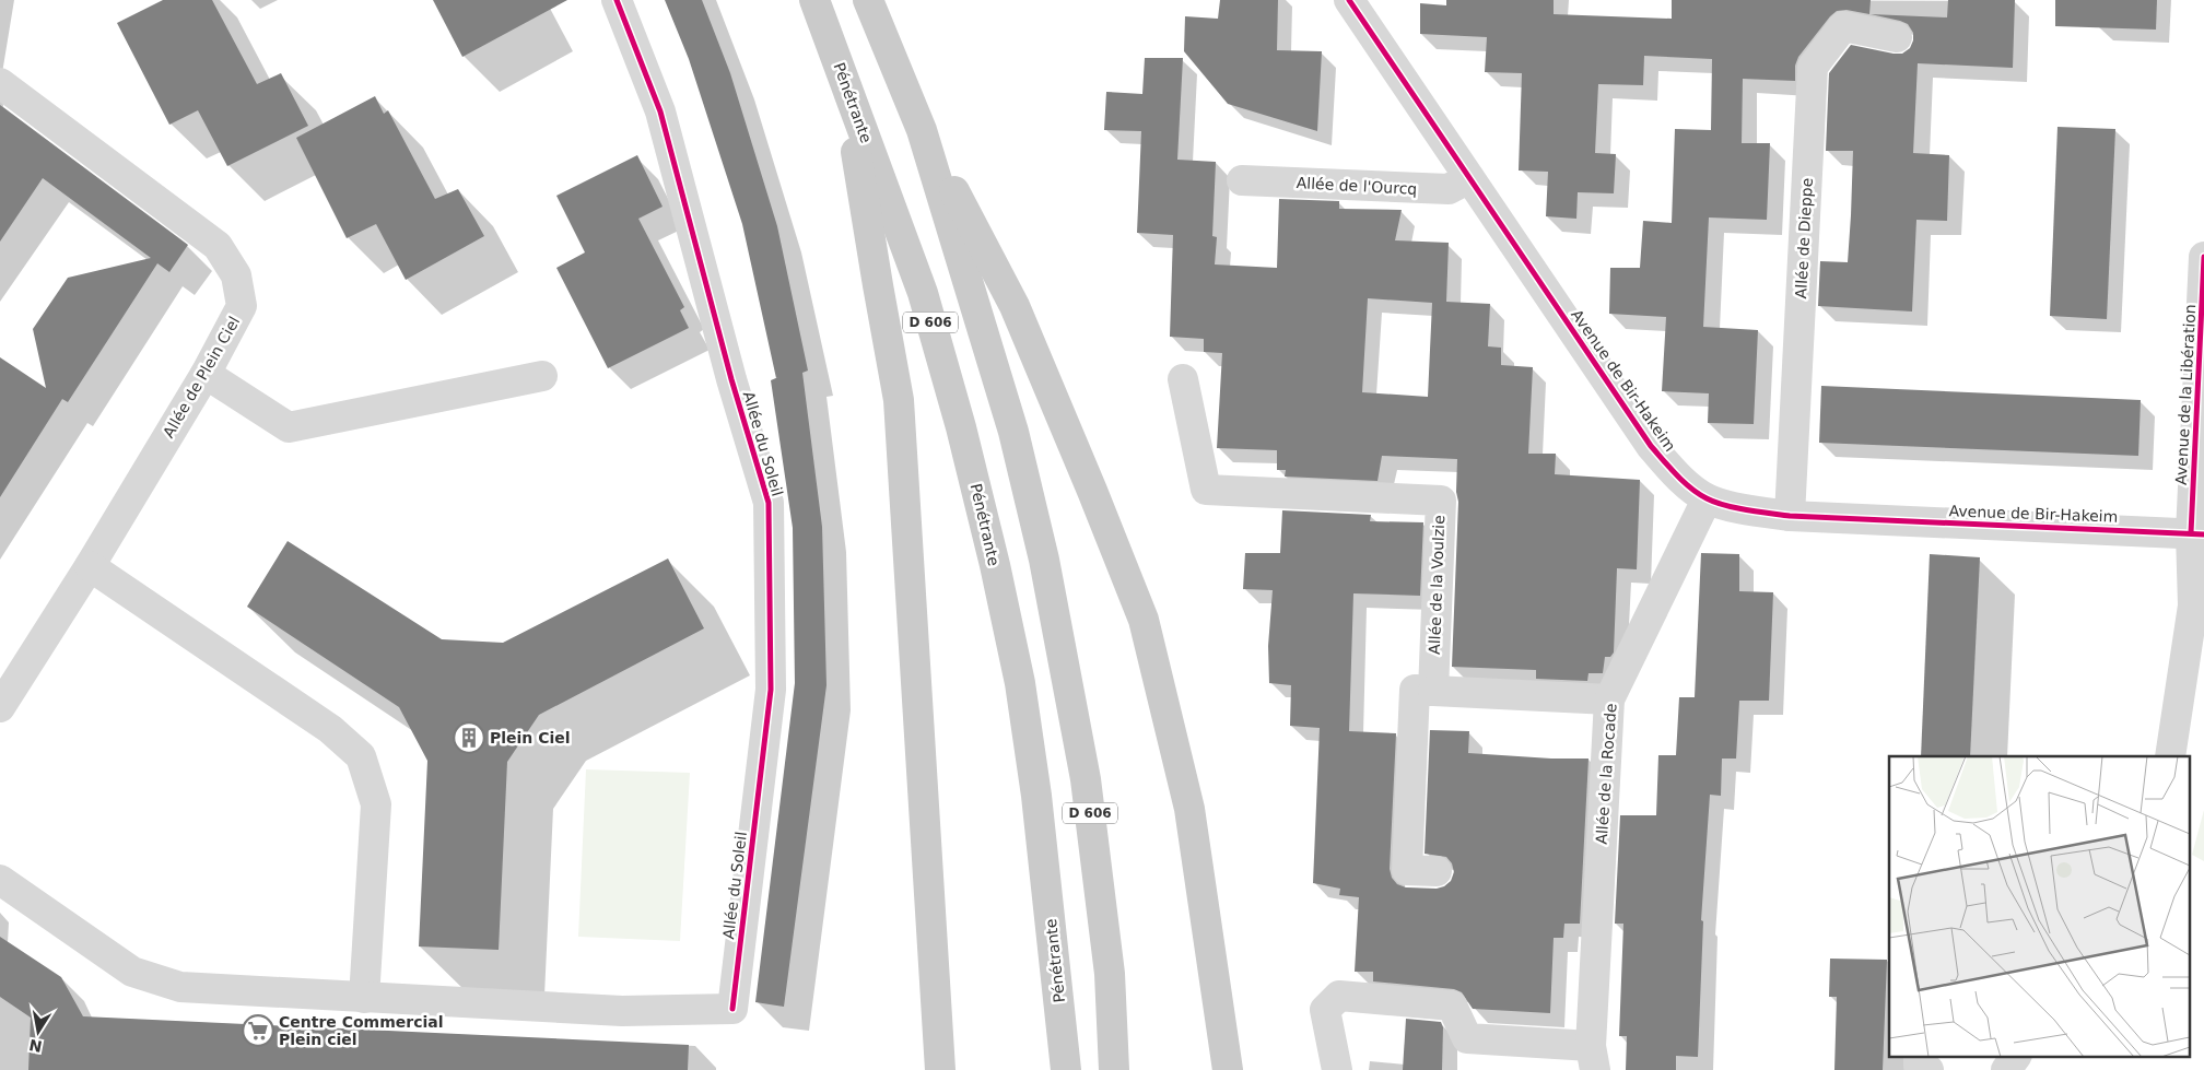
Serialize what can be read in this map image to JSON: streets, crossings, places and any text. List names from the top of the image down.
{
  "streets": {
    "main road": ["Pénétrante", "D 606"],
    "street": [
      "Allée de l'Ourcq",
      "Allée de Dieppe",
      "Allée de Plein Ciel",
      "Avenue de Bir-Hakeim",
      "Avenue de la Libération",
      "Allée du Soleil",
      "Allée de la Voulzie",
      "Allée de la Rocade"
    ]
  },
  "crossings": [
    ["Allée de l'Ourcq", "Avenue de Bir-Hakeim"],
    ["Allée de Dieppe", "Avenue de Bir-Hakeim"],
    ["Avenue de Bir-Hakeim", "Avenue de la Libération"],
    ["Avenue de Bir-Hakeim", "Allée de la Rocade"]
  ],
  "places": {
    "building": ["Plein Ciel"],
    "supermarket": ["Centre Commercial Plein ciel"]
  },
  "north": "bottom"
}
